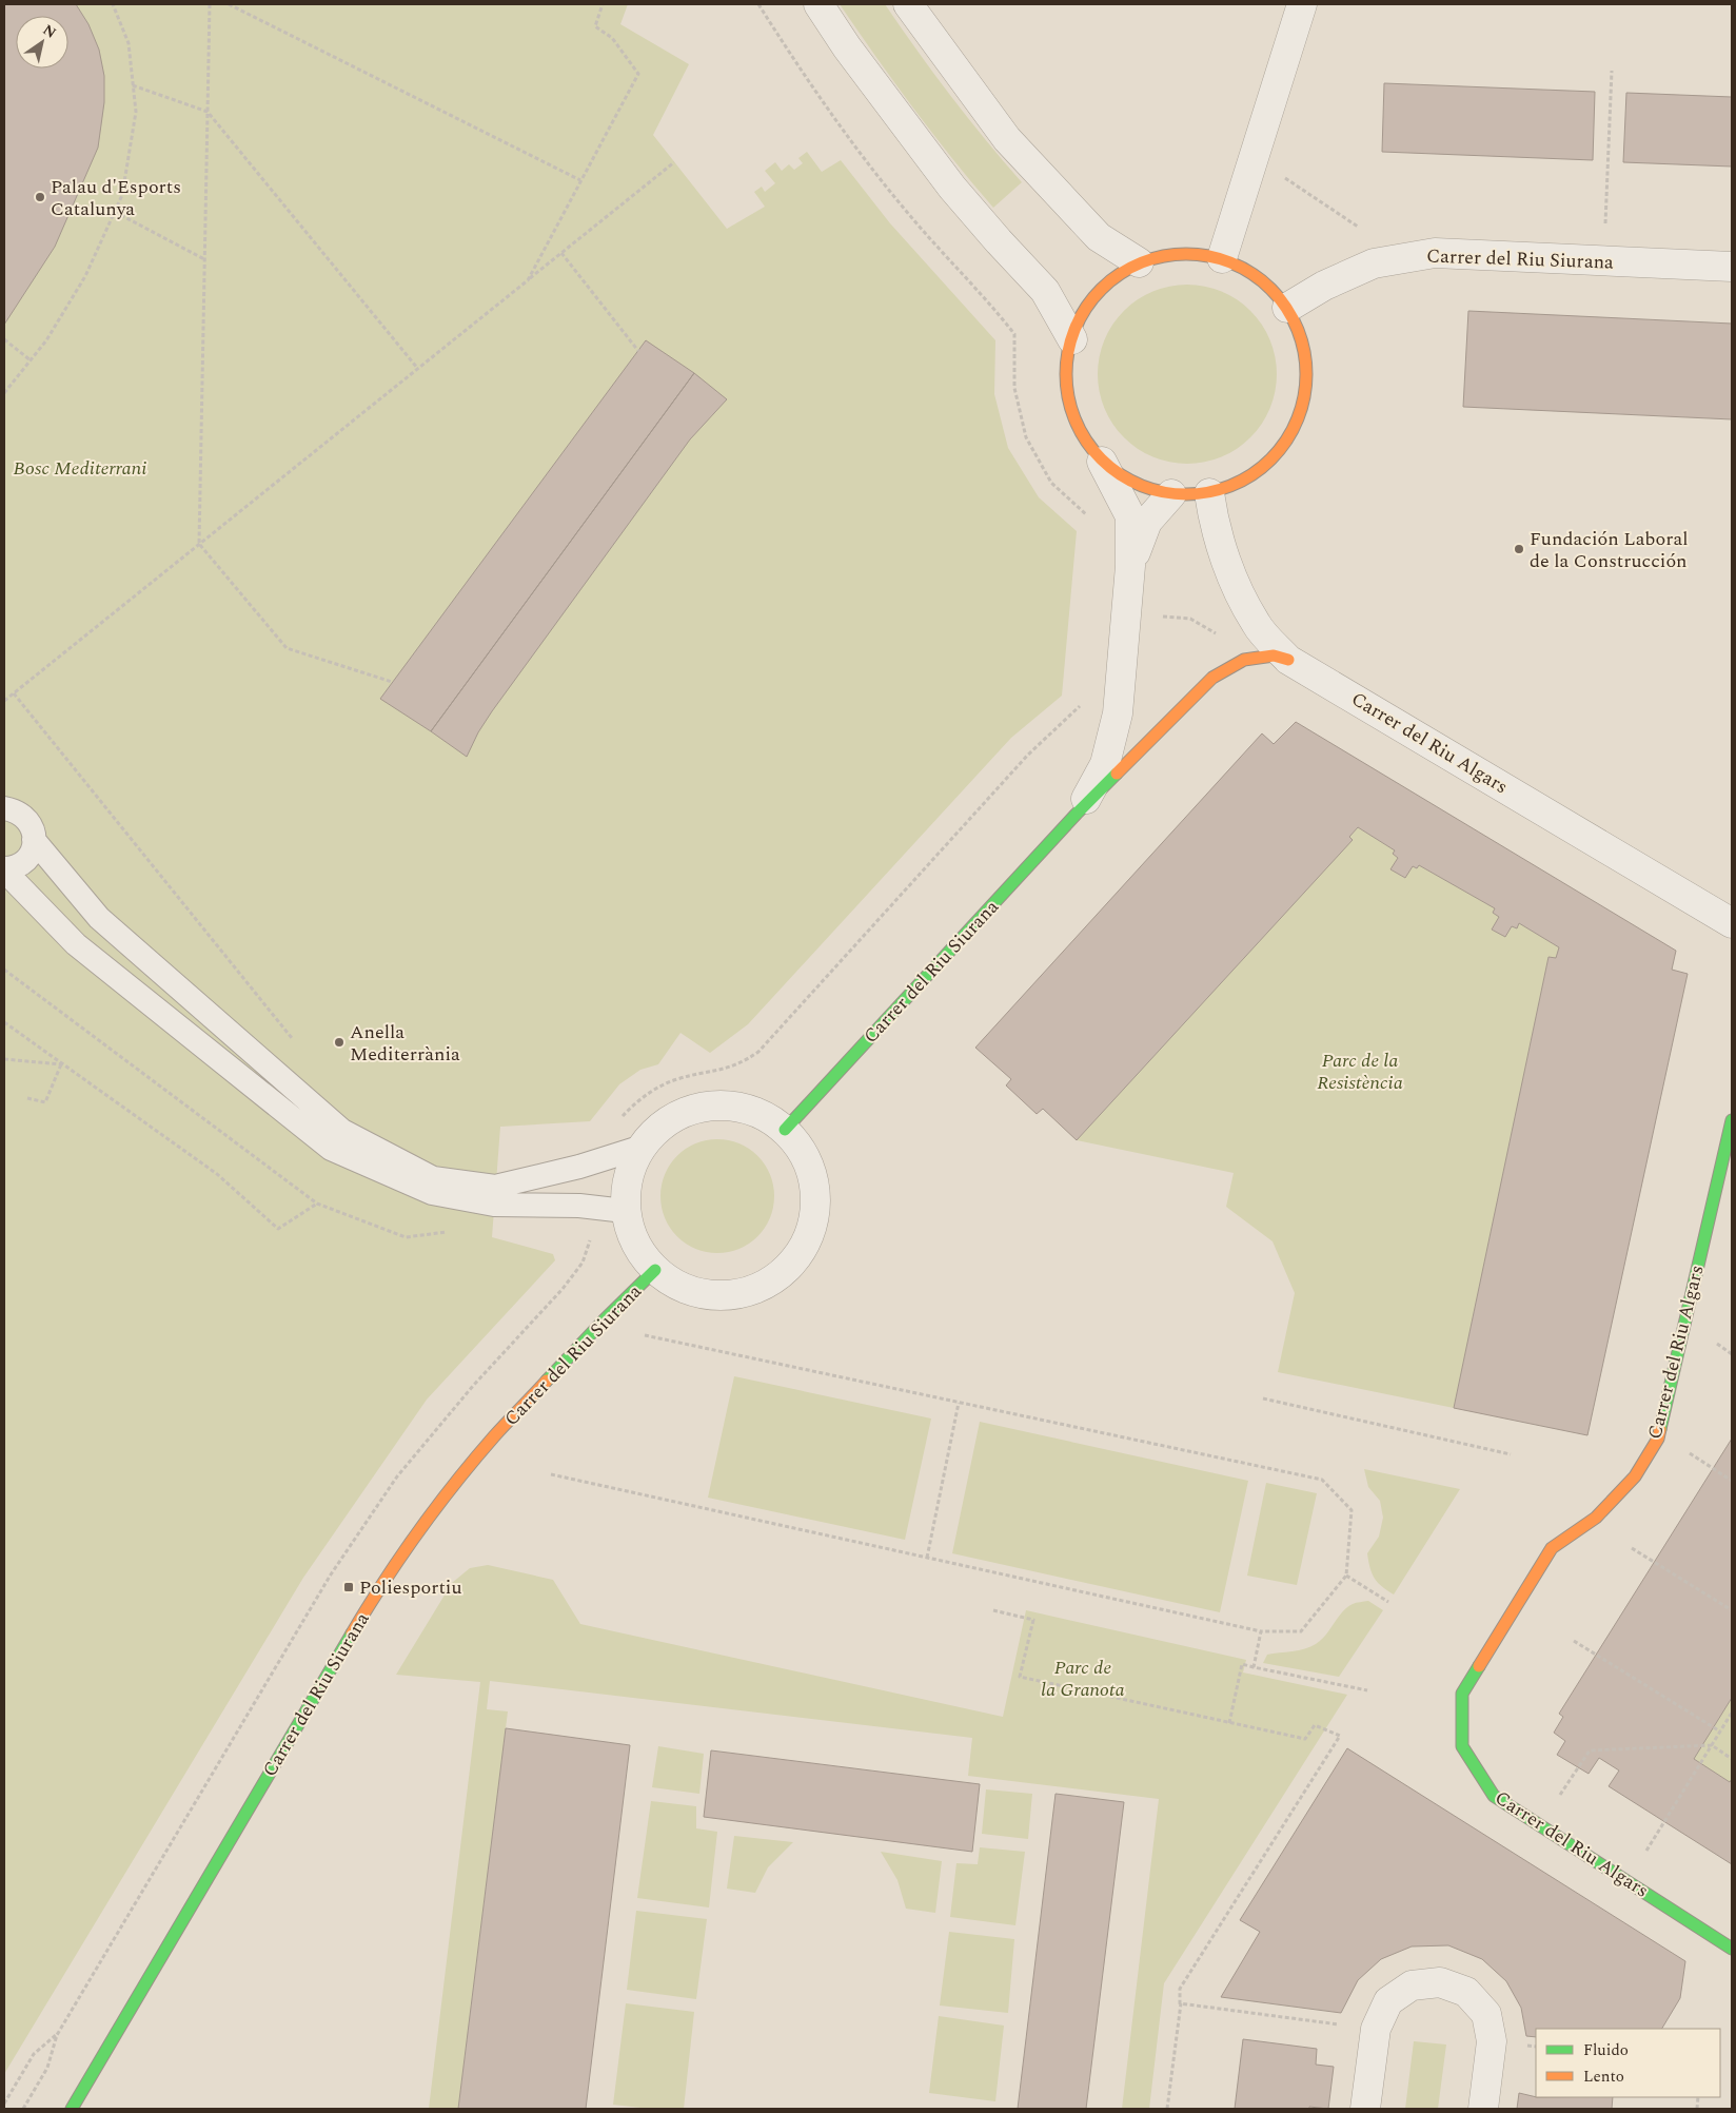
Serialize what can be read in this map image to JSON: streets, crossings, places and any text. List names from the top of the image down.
{
  "streets": {
    "street": ["Carrer del Riu Siurana", "Carrer del Riu Algars"]
  },
  "crossings": [
    ["Carrer del Riu Siurana", "Carrer del Riu Algars"]
  ],
  "parks": ["Bosc Mediterrani", "Parc de la Resistència", "Parc de la Granota"],
  "places": {
    "other": ["Palau d'Esports Catalunya", "Fundación Laboral de la Construcción", "Anella Mediterrània"],
    "transit": ["Poliesportiu"]
  },
  "legend": ["Fluido", "Lento"],
  "north": "top right"
}
